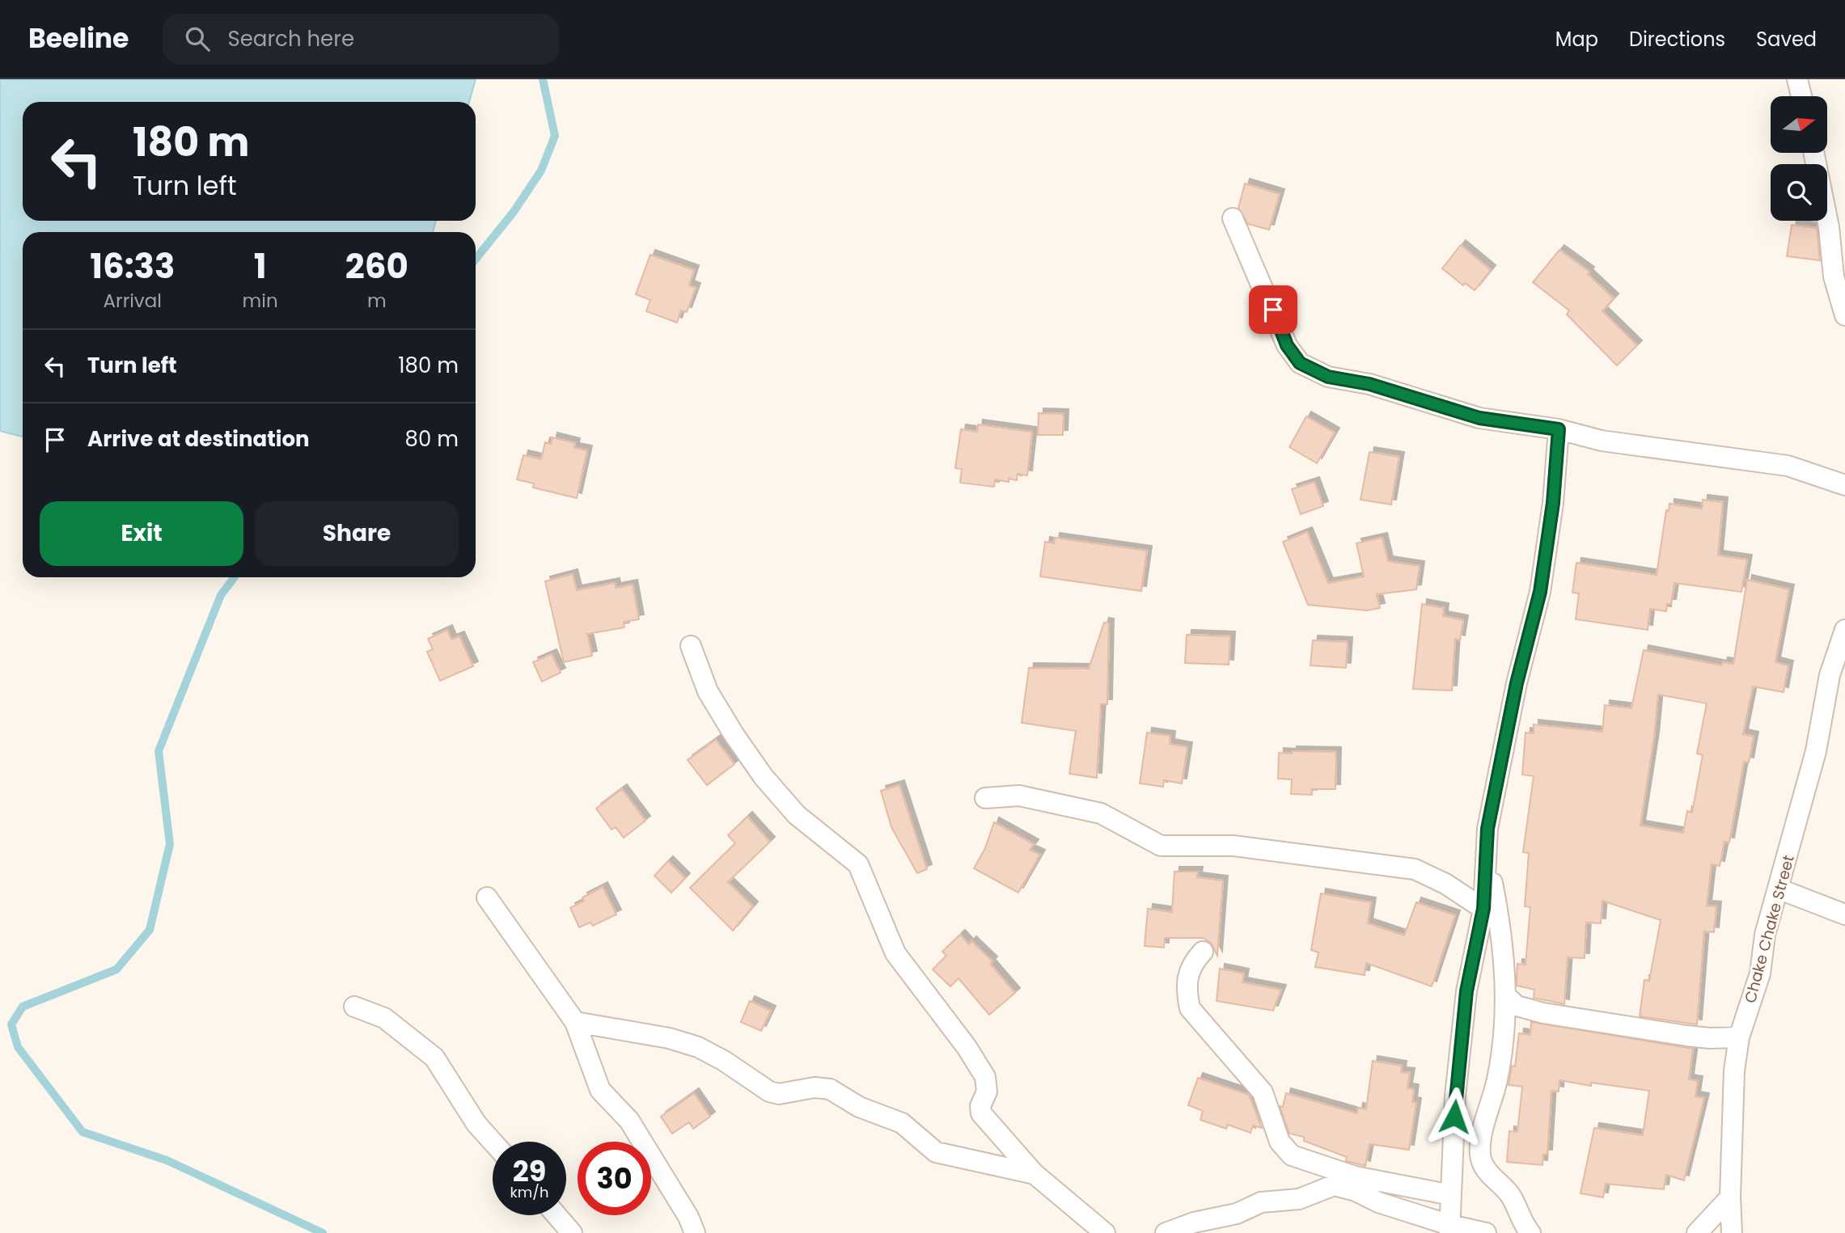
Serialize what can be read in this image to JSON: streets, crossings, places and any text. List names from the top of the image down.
{
  "streets": {
    "street": ["Chake Chake Street"]
  },
  "north": "right",
  "page": {
    "header": "Beeline",
    "search": "Search here",
    "nav": ["Map", "Directions", "Saved"],
    "turn": ["180 m", "Turn left"],
    "eta": [
      "16:33",
      "Arrival",
      "1",
      "min",
      "260",
      "m"
    ],
    "list": [
      {
        "name": "Turn left",
        "value": "180 m"
      },
      {
        "name": "Arrive at destination",
        "value": "80 m"
      }
    ],
    "buttons": ["Exit", "Share"],
    "speed": "29 km/h",
    "limit": "30"
  }
}
